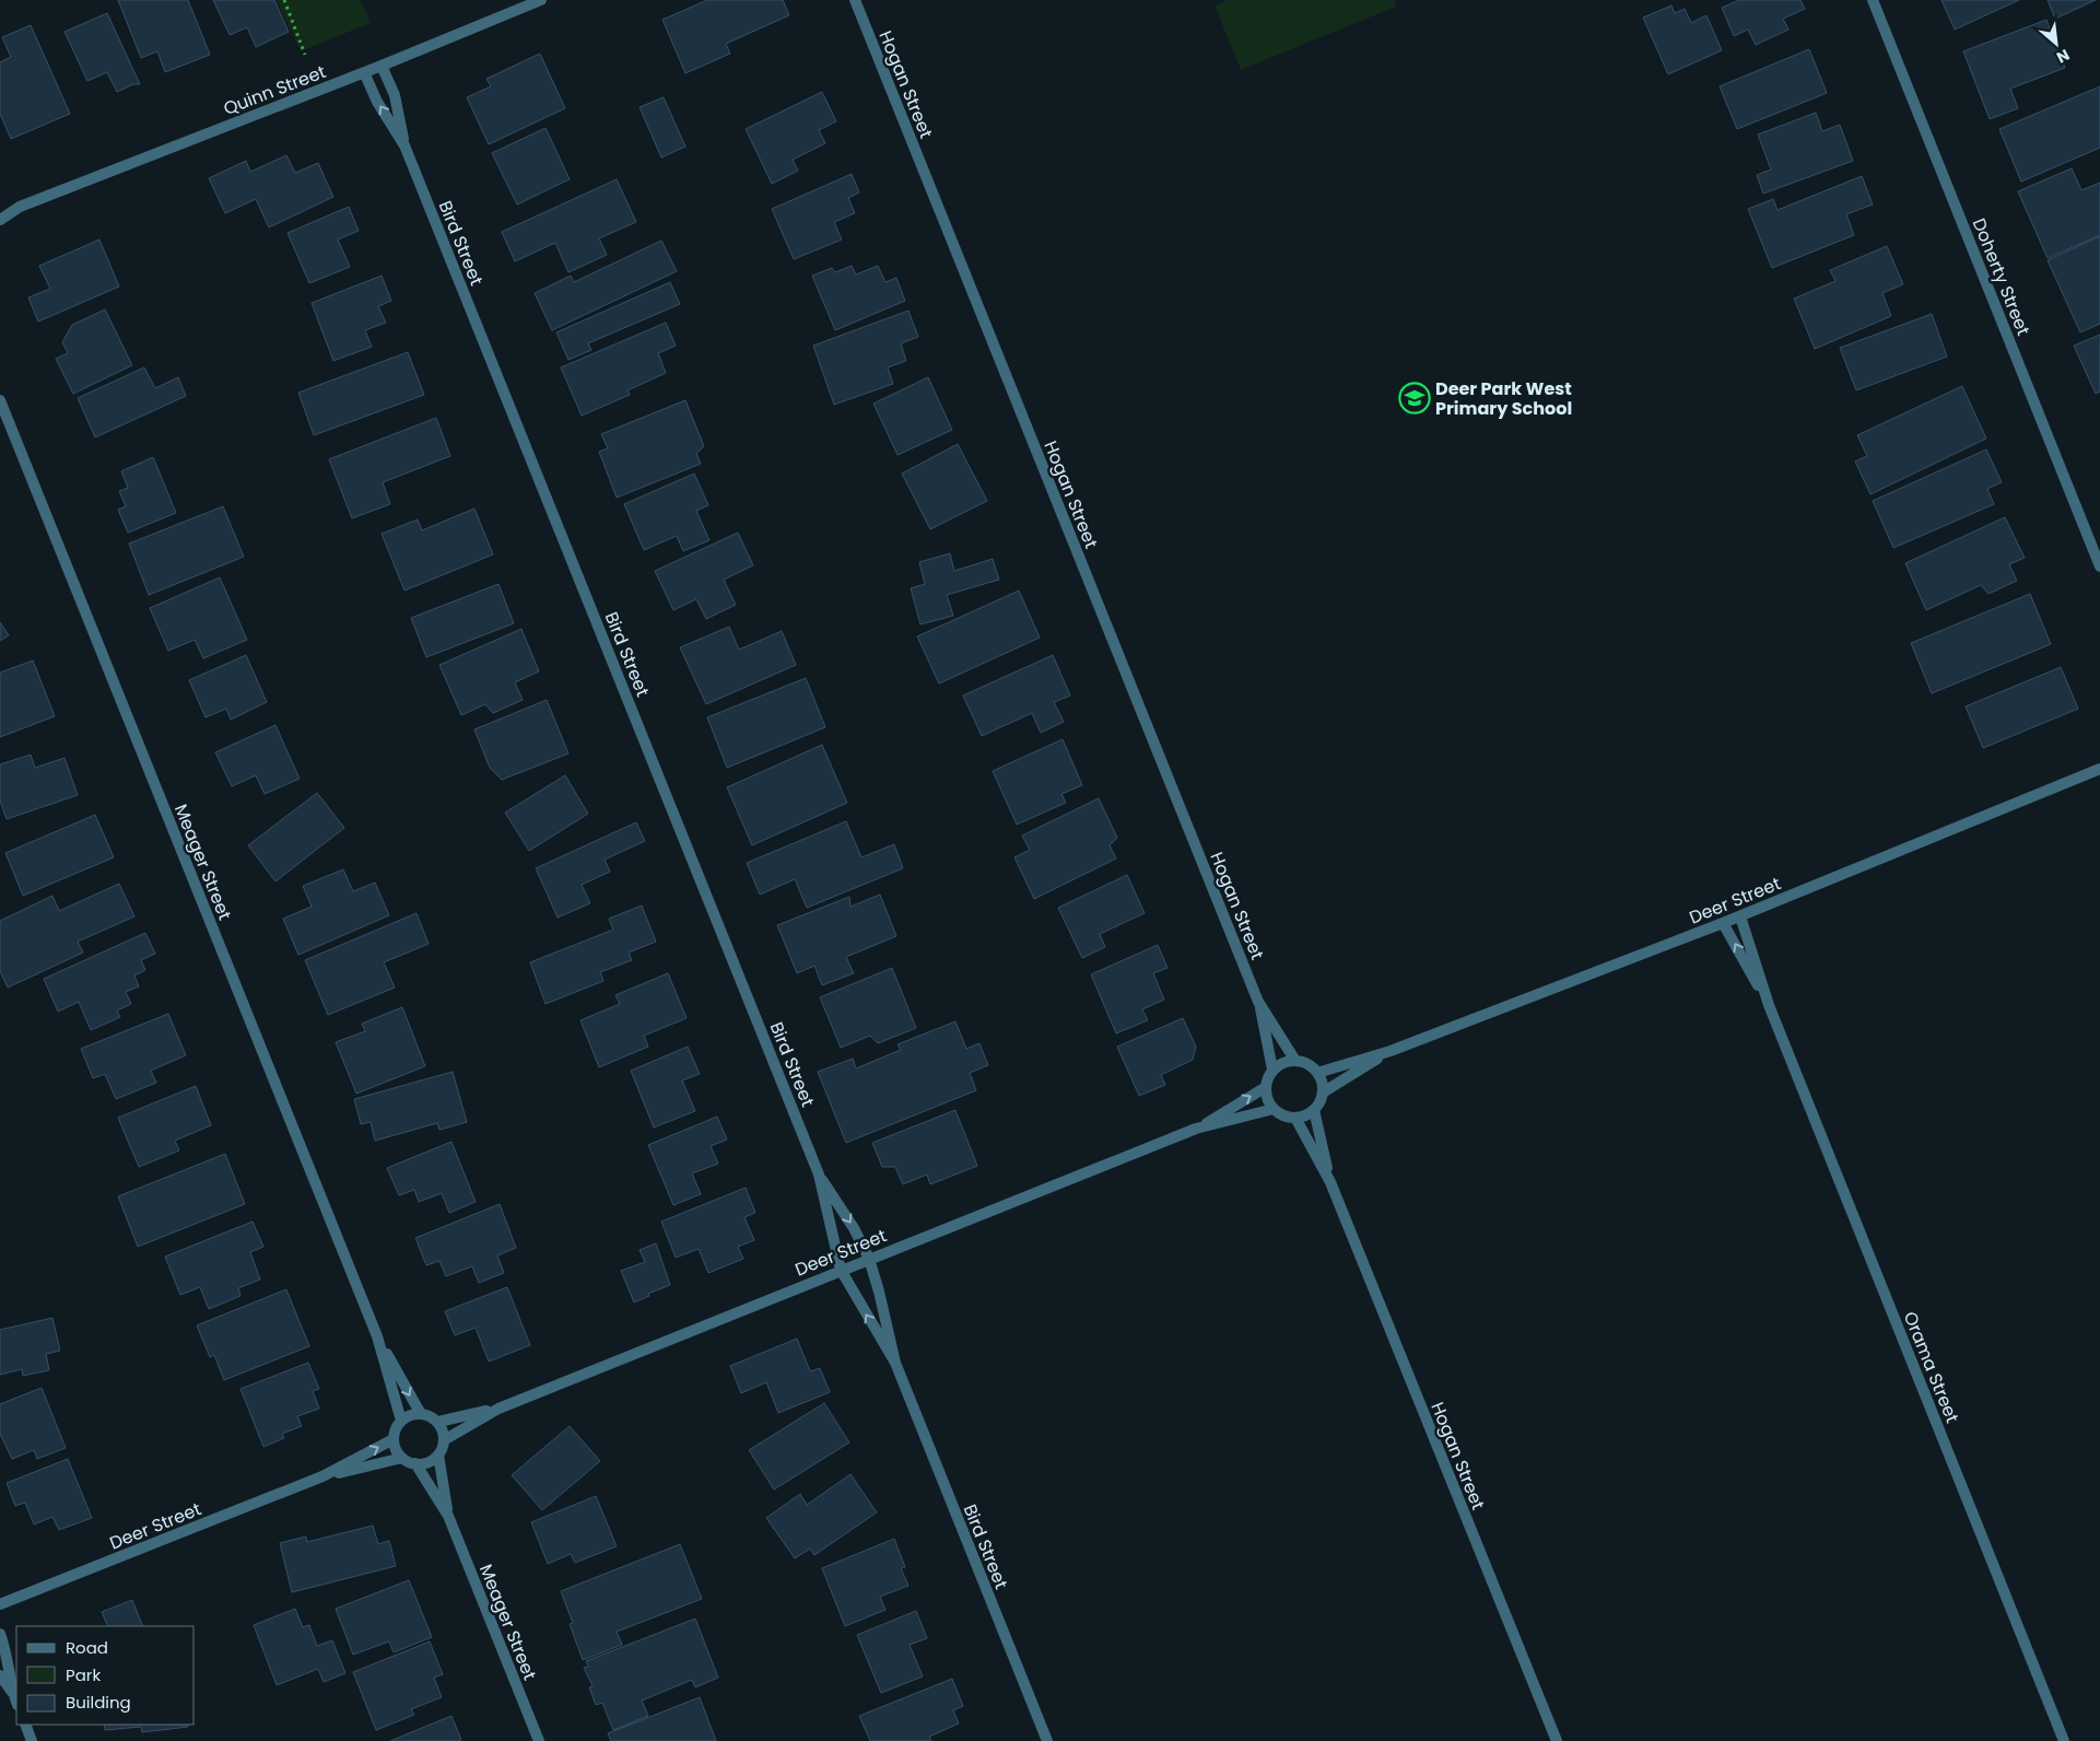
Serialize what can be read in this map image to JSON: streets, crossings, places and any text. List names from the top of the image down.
{
  "streets": {
    "street": [
      "Hogan Street",
      "Quinn Street",
      "Bird Street",
      "Doherty Street",
      "Meager Street",
      "Deer Street",
      "Orama Street"
    ]
  },
  "crossings": [
    ["Hogan Street", "Deer Street"],
    ["Quinn Street", "Bird Street"],
    ["Bird Street", "Deer Street"],
    ["Meager Street", "Deer Street"],
    ["Deer Street", "Orama Street"]
  ],
  "places": {
    "school or university": ["Deer Park West Primary School"]
  },
  "legend": ["Road", "Park", "Building"],
  "north": "bottom right"
}
